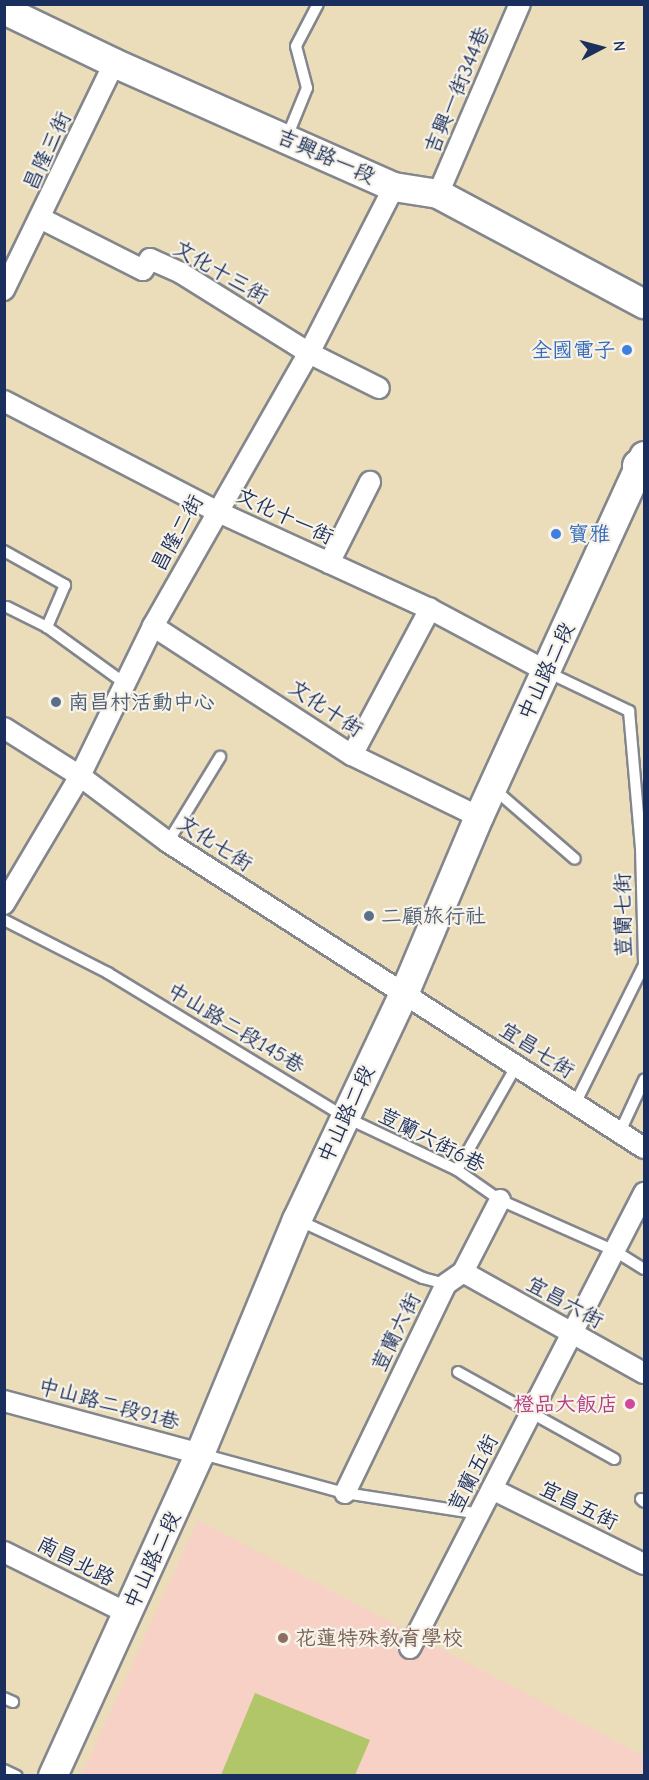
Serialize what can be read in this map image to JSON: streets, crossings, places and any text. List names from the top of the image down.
{
  "streets": {
    "street": [
      "吉興一街344巷",
      "昌隆三街",
      "吉興路一段",
      "文化十三街",
      "文化十一街",
      "昌隆二街",
      "中山路二段",
      "文化十街",
      "文化七街",
      "宜昌七街",
      "宜昌六街",
      "荳蘭六街",
      "中山路二段91巷",
      "荳蘭五街",
      "宜昌五街",
      "南昌北路"
    ],
    "lane": ["荳蘭七街", "中山路二段145巷", "荳蘭六街6巷"]
  },
  "crossings": [
    ["吉興一街344巷", "吉興路一段"],
    ["昌隆三街", "吉興路一段"],
    ["昌隆三街", "文化十三街"],
    ["吉興路一段", "昌隆二街"],
    ["文化十三街", "昌隆二街"],
    ["文化十一街", "昌隆二街"],
    ["文化十一街", "中山路二段"],
    ["文化十一街", "荳蘭七街"],
    ["昌隆二街", "文化十街"],
    ["昌隆二街", "文化七街"],
    ["中山路二段", "文化十街"],
    ["中山路二段", "文化七街"],
    ["中山路二段", "荳蘭七街"],
    ["中山路二段", "中山路二段145巷"],
    ["中山路二段", "宜昌七街"],
    ["中山路二段", "荳蘭六街6巷"],
    ["中山路二段", "中山路二段91巷"],
    ["中山路二段", "南昌北路"],
    ["文化七街", "宜昌七街"],
    ["荳蘭七街", "宜昌七街"],
    ["中山路二段145巷", "荳蘭六街6巷"],
    ["荳蘭六街6巷", "荳蘭六街"],
    ["荳蘭六街6巷", "荳蘭五街"],
    ["宜昌六街", "荳蘭六街"],
    ["宜昌六街", "荳蘭五街"],
    ["荳蘭五街", "宜昌五街"]
  ],
  "places": [
    "全國電子",
    "寶雅",
    "南昌村活動中心",
    "二顧旅行社",
    "橙品大飯店",
    "花蓮特殊教育學校"
  ],
  "north": "right"
}
